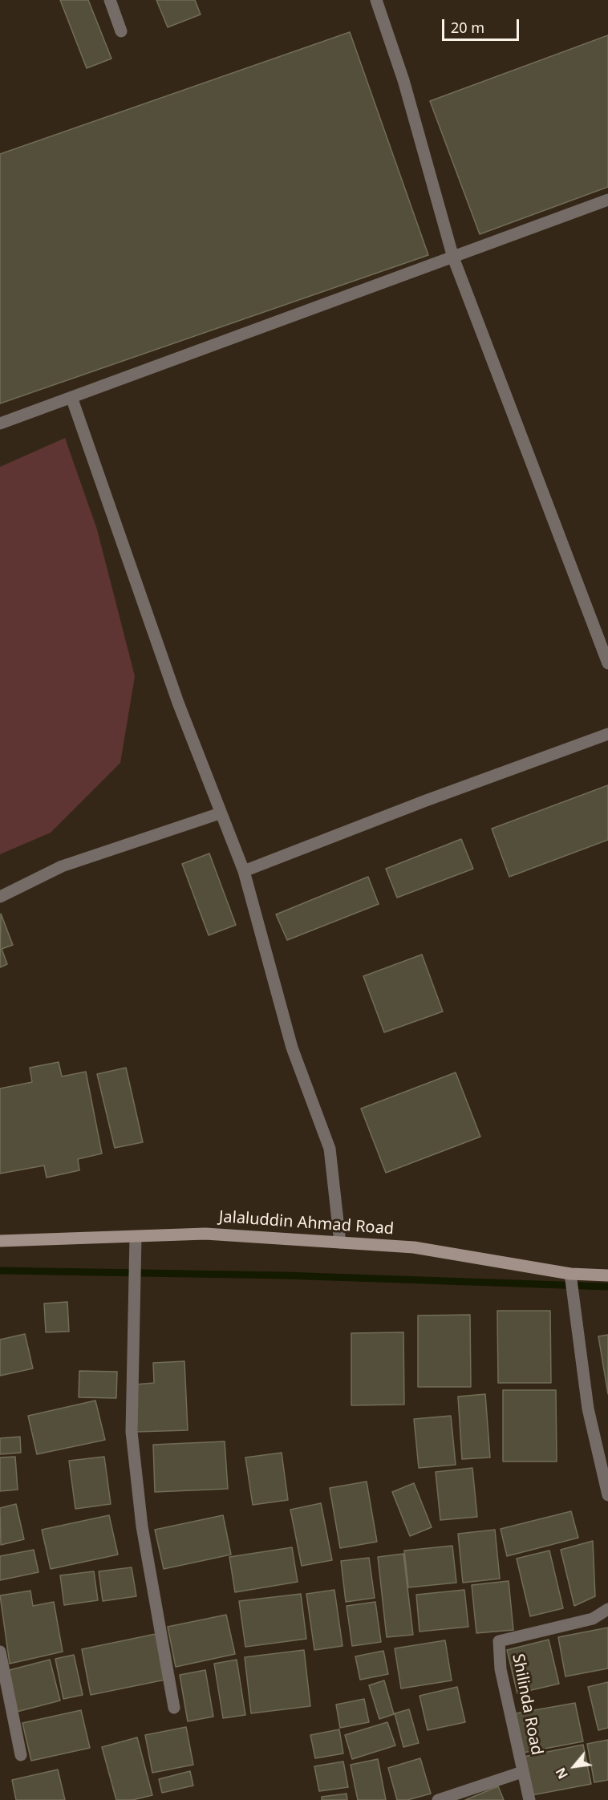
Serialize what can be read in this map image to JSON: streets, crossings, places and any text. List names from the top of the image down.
{
  "streets": {
    "street": ["Jalaluddin Ahmad Road", "Shilinda Road"]
  },
  "scale_bar": "20 m",
  "north": "bottom left"
}
